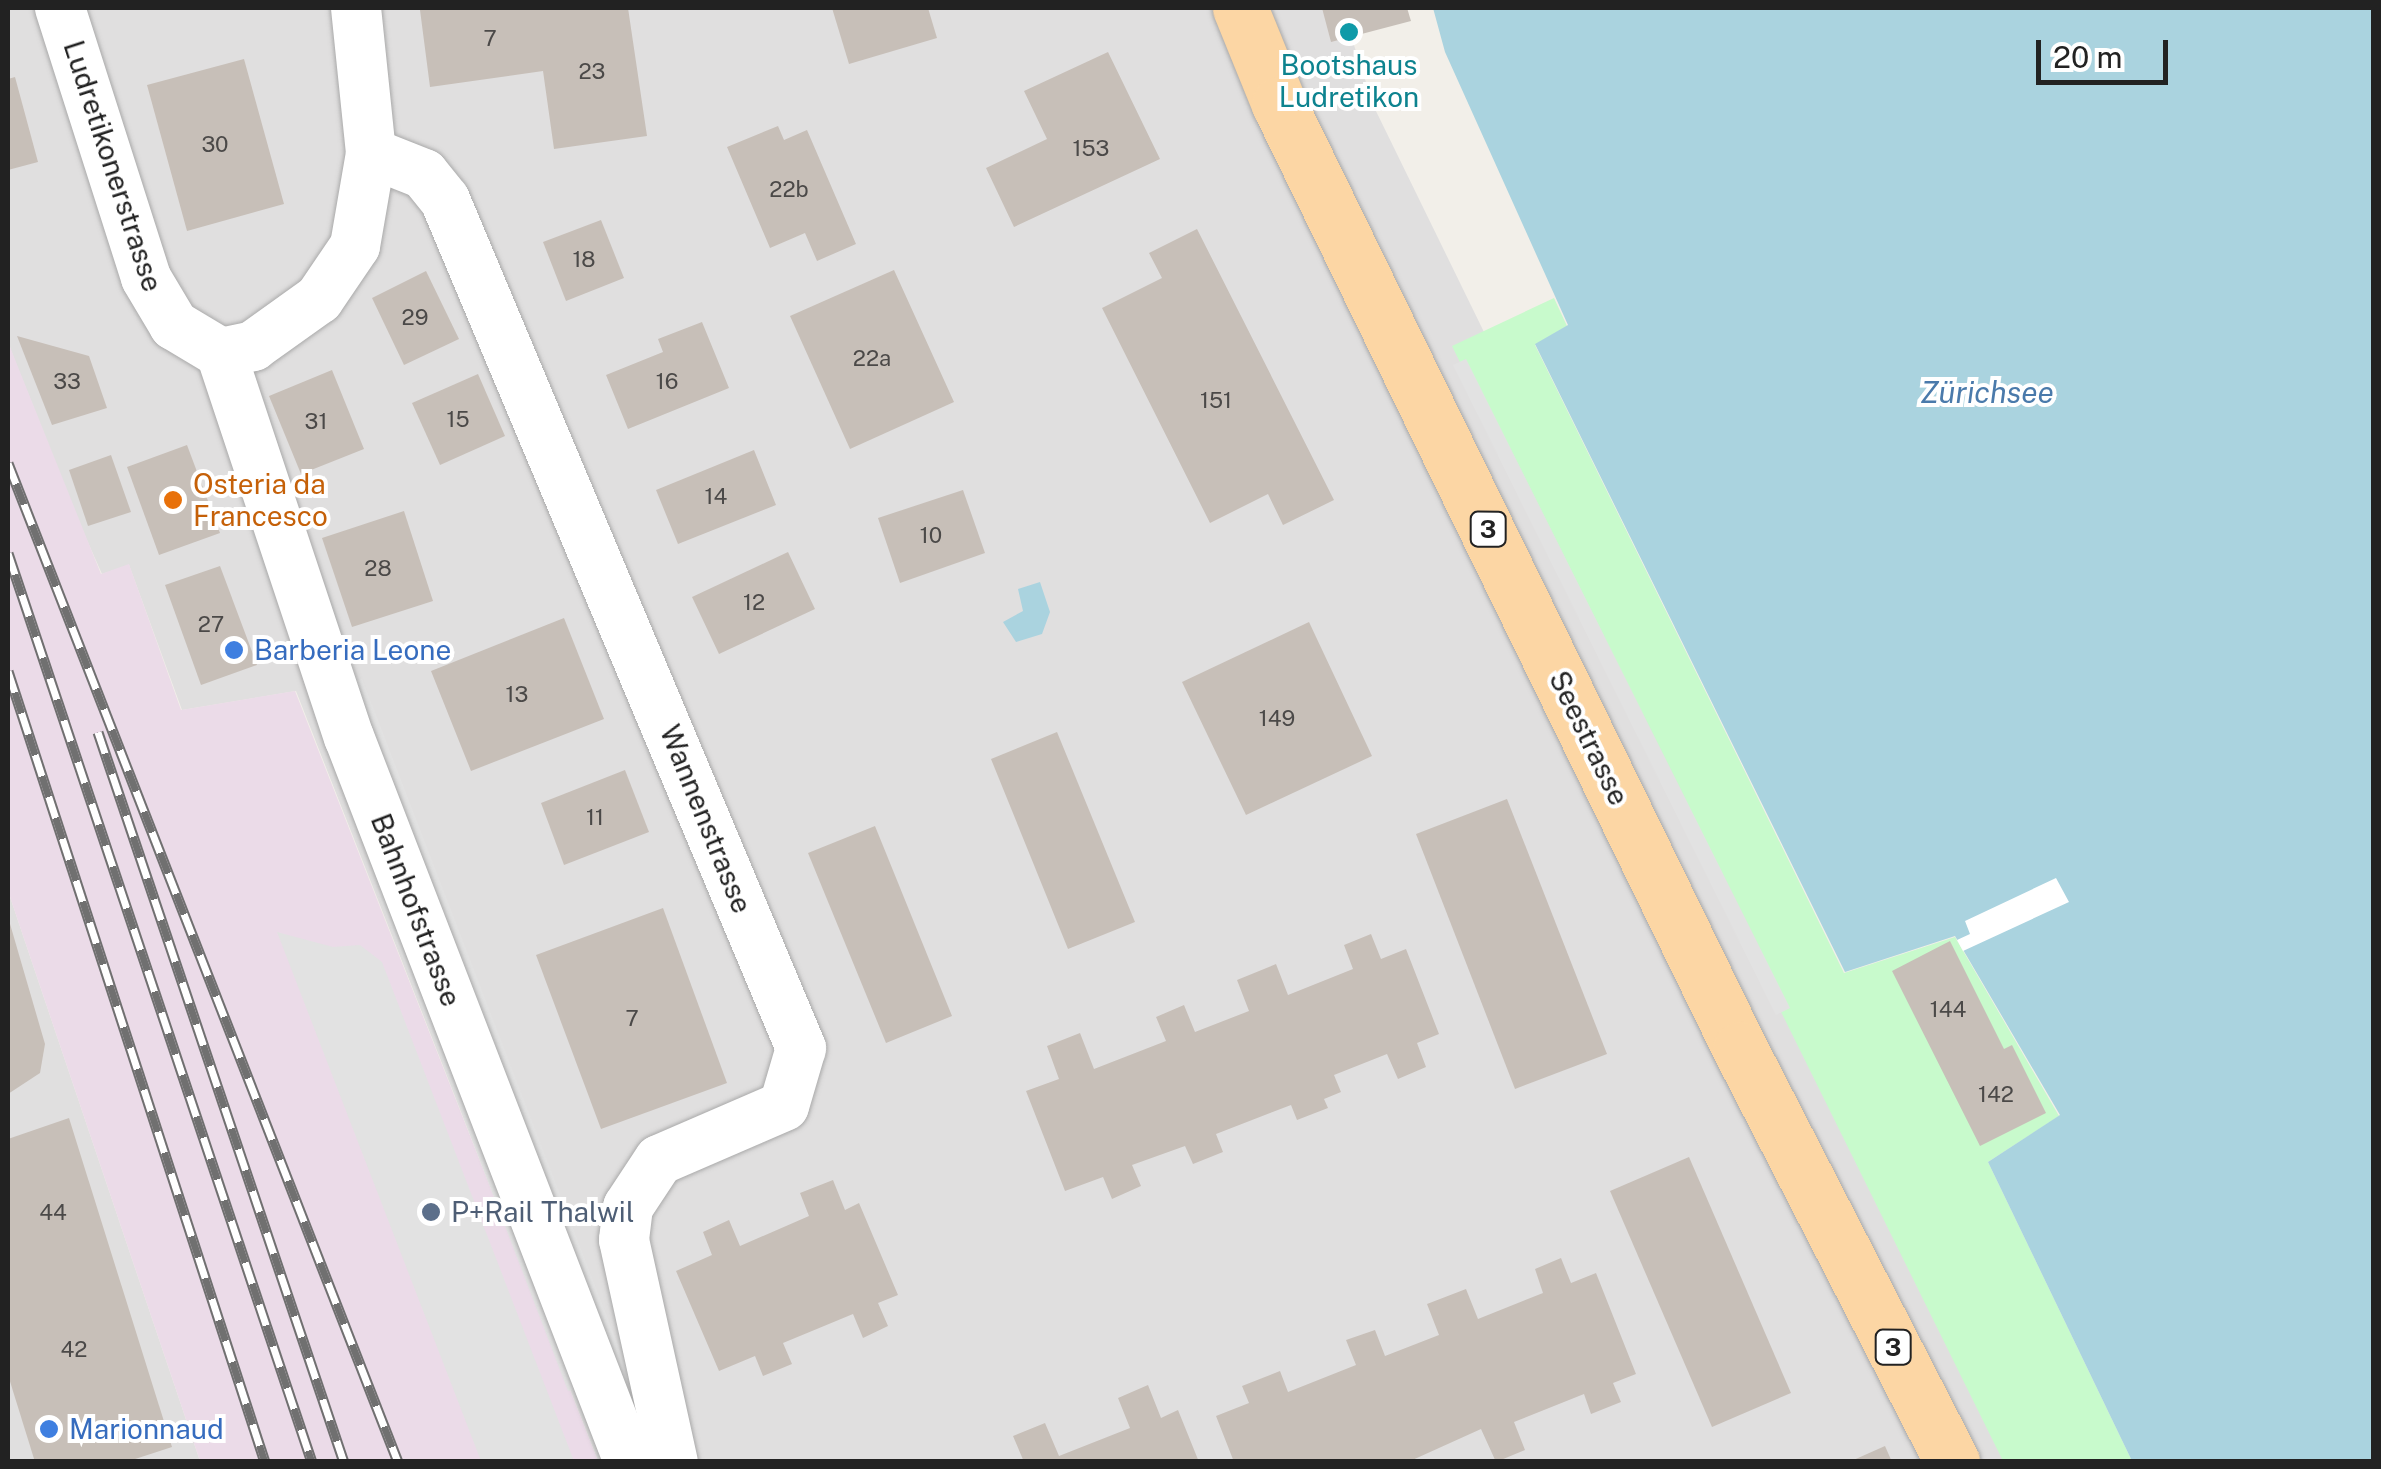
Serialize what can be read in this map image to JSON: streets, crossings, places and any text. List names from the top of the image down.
{
  "streets": {
    "main road": ["3", "Seestrasse"],
    "street": ["Ludretikonerstrasse", "Wannenstrasse", "Bahnhofstrasse"]
  },
  "crossings": [
    ["Ludretikonerstrasse", "Bahnhofstrasse"]
  ],
  "water": ["Zürichsee"],
  "places": [
    "Bootshaus Ludretikon",
    "Osteria da Francesco",
    "Barberia Leone",
    "P+Rail Thalwil",
    "Marionnaud"
  ],
  "house_numbers": [
    "7",
    "23",
    "30",
    "153",
    "22b",
    "18",
    "29",
    "22a",
    "33",
    "16",
    "151",
    "15",
    "31",
    "14",
    "10",
    "28",
    "12",
    "27",
    "13",
    "149",
    "11",
    "144",
    "7",
    "142",
    "44",
    "42"
  ],
  "scale_bar": "20 m"
}
